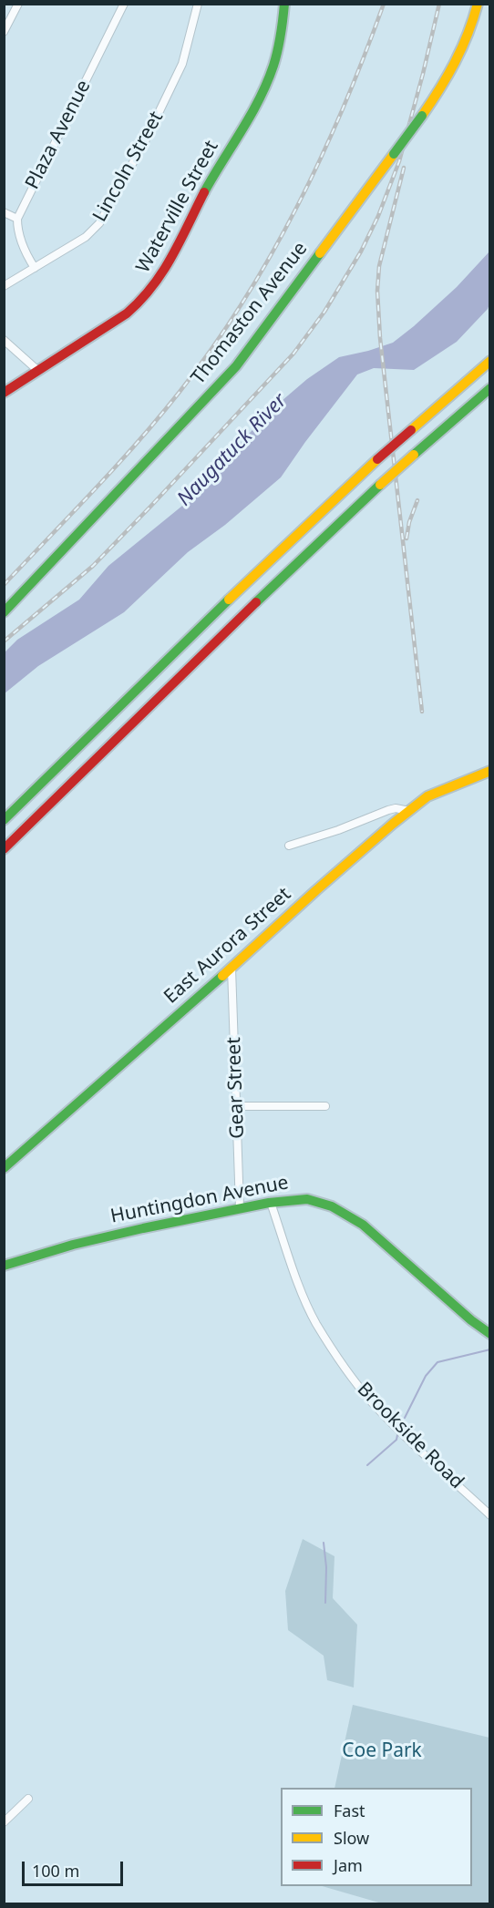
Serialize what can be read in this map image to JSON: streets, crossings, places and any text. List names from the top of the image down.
{
  "streets": {
    "main road": [
      "Waterville Street",
      "Thomaston Avenue",
      "East Aurora Street",
      "Huntingdon Avenue"
    ],
    "street": [
      "Plaza Avenue",
      "Lincoln Street",
      "Gear Street",
      "Brookside Road"
    ]
  },
  "crossings": [
    ["East Aurora Street", "Gear Street"],
    ["Gear Street", "Huntingdon Avenue"],
    ["Huntingdon Avenue", "Brookside Road"]
  ],
  "water": ["Naugatuck River"],
  "parks": ["Coe Park"],
  "legend": ["Fast", "Slow", "Jam"],
  "scale_bar": "100 m"
}
